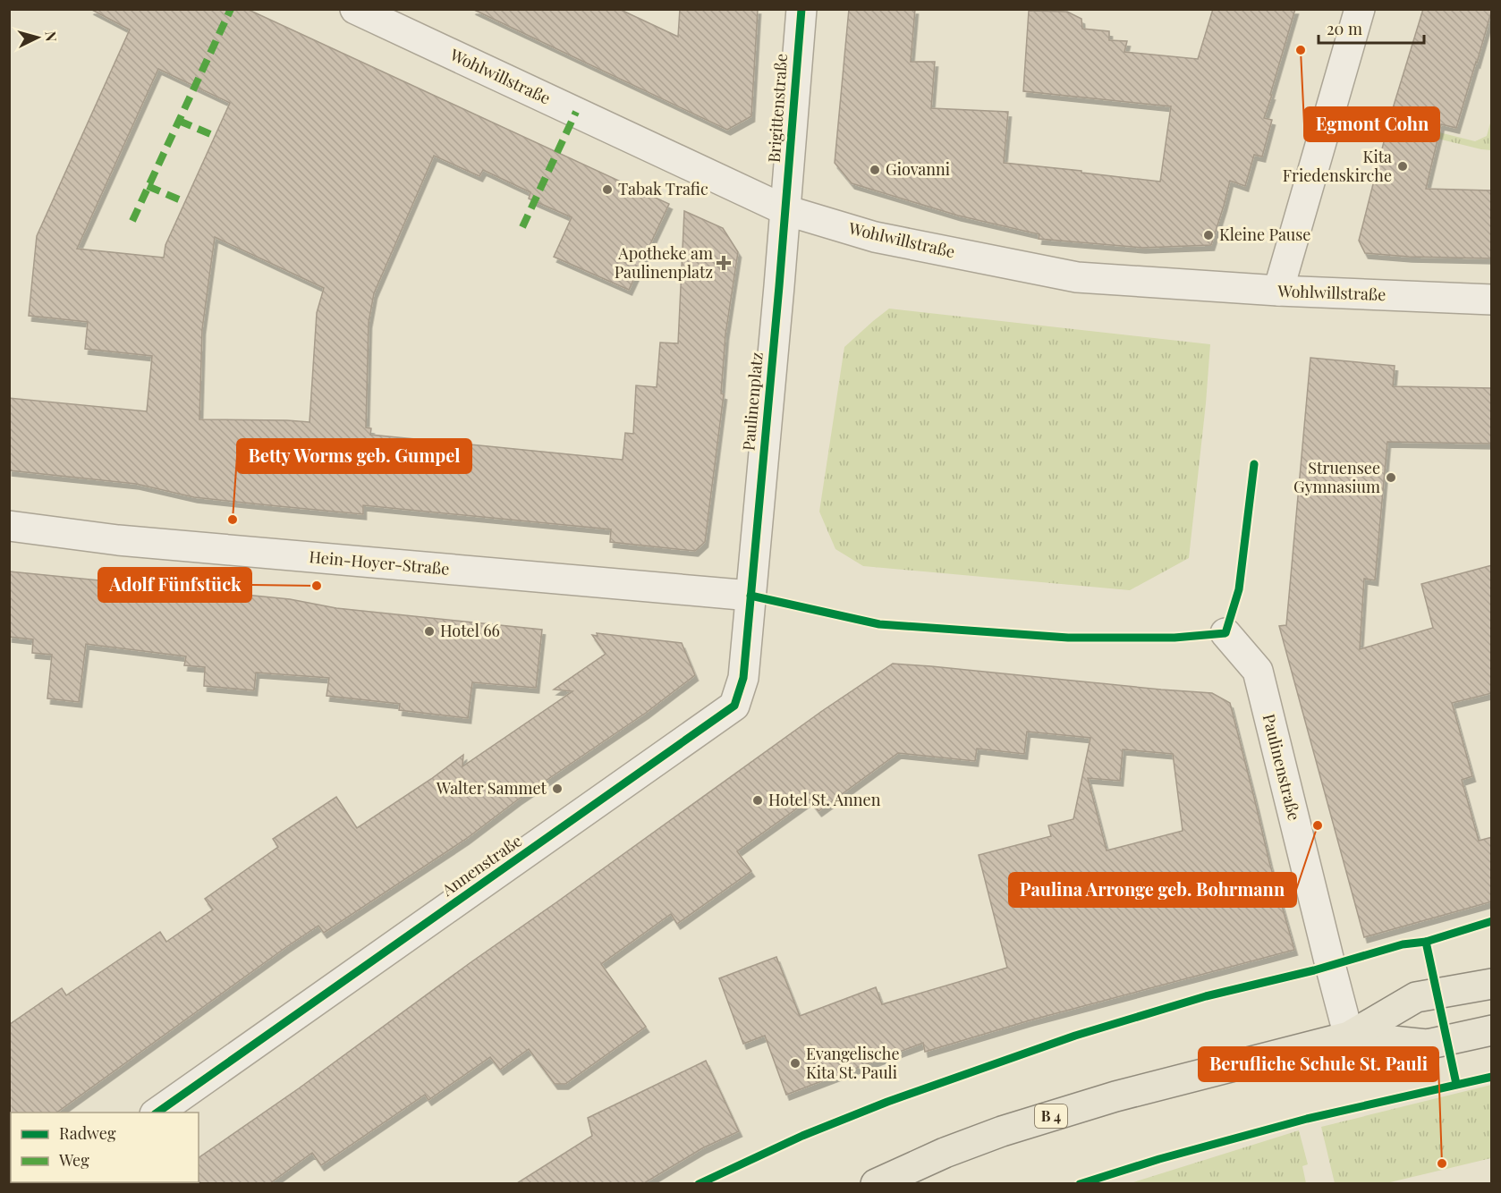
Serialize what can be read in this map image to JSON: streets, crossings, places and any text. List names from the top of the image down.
{
  "streets": {
    "main road": ["B 4"],
    "street": [
      "Wohlwillstraße",
      "Brigittenstraße",
      "Paulinenplatz",
      "Hein-Hoyer-Straße",
      "Paulinenstraße",
      "Annenstraße"
    ]
  },
  "crossings": [
    ["Wohlwillstraße", "Brigittenstraße"],
    ["Wohlwillstraße", "Paulinenplatz"],
    ["Brigittenstraße", "Paulinenplatz"],
    ["Paulinenplatz", "Hein-Hoyer-Straße"],
    ["Paulinenplatz", "Annenstraße"],
    ["Hein-Hoyer-Straße", "Annenstraße"],
    ["Paulinenstraße", "B 4"]
  ],
  "places": {
    "other": [
      "Egmont Cohn",
      "Kita Friedenskirche",
      "Giovanni",
      "Tabak Trafic",
      "Kleine Pause",
      "Struensee Gymnasium",
      "Betty Worms geb. Gumpel",
      "Adolf Fünfstück",
      "Hotel 66",
      "Walter Sammet",
      "Hotel St. Annen",
      "Paulina Arronge geb. Bohrmann",
      "Evangelische Kita St. Pauli",
      "Berufliche Schule St. Pauli"
    ],
    "health": ["Apotheke am Paulinenplatz"]
  },
  "legend": ["Radweg", "Weg"],
  "scale_bar": "20 m",
  "north": "right"
}
